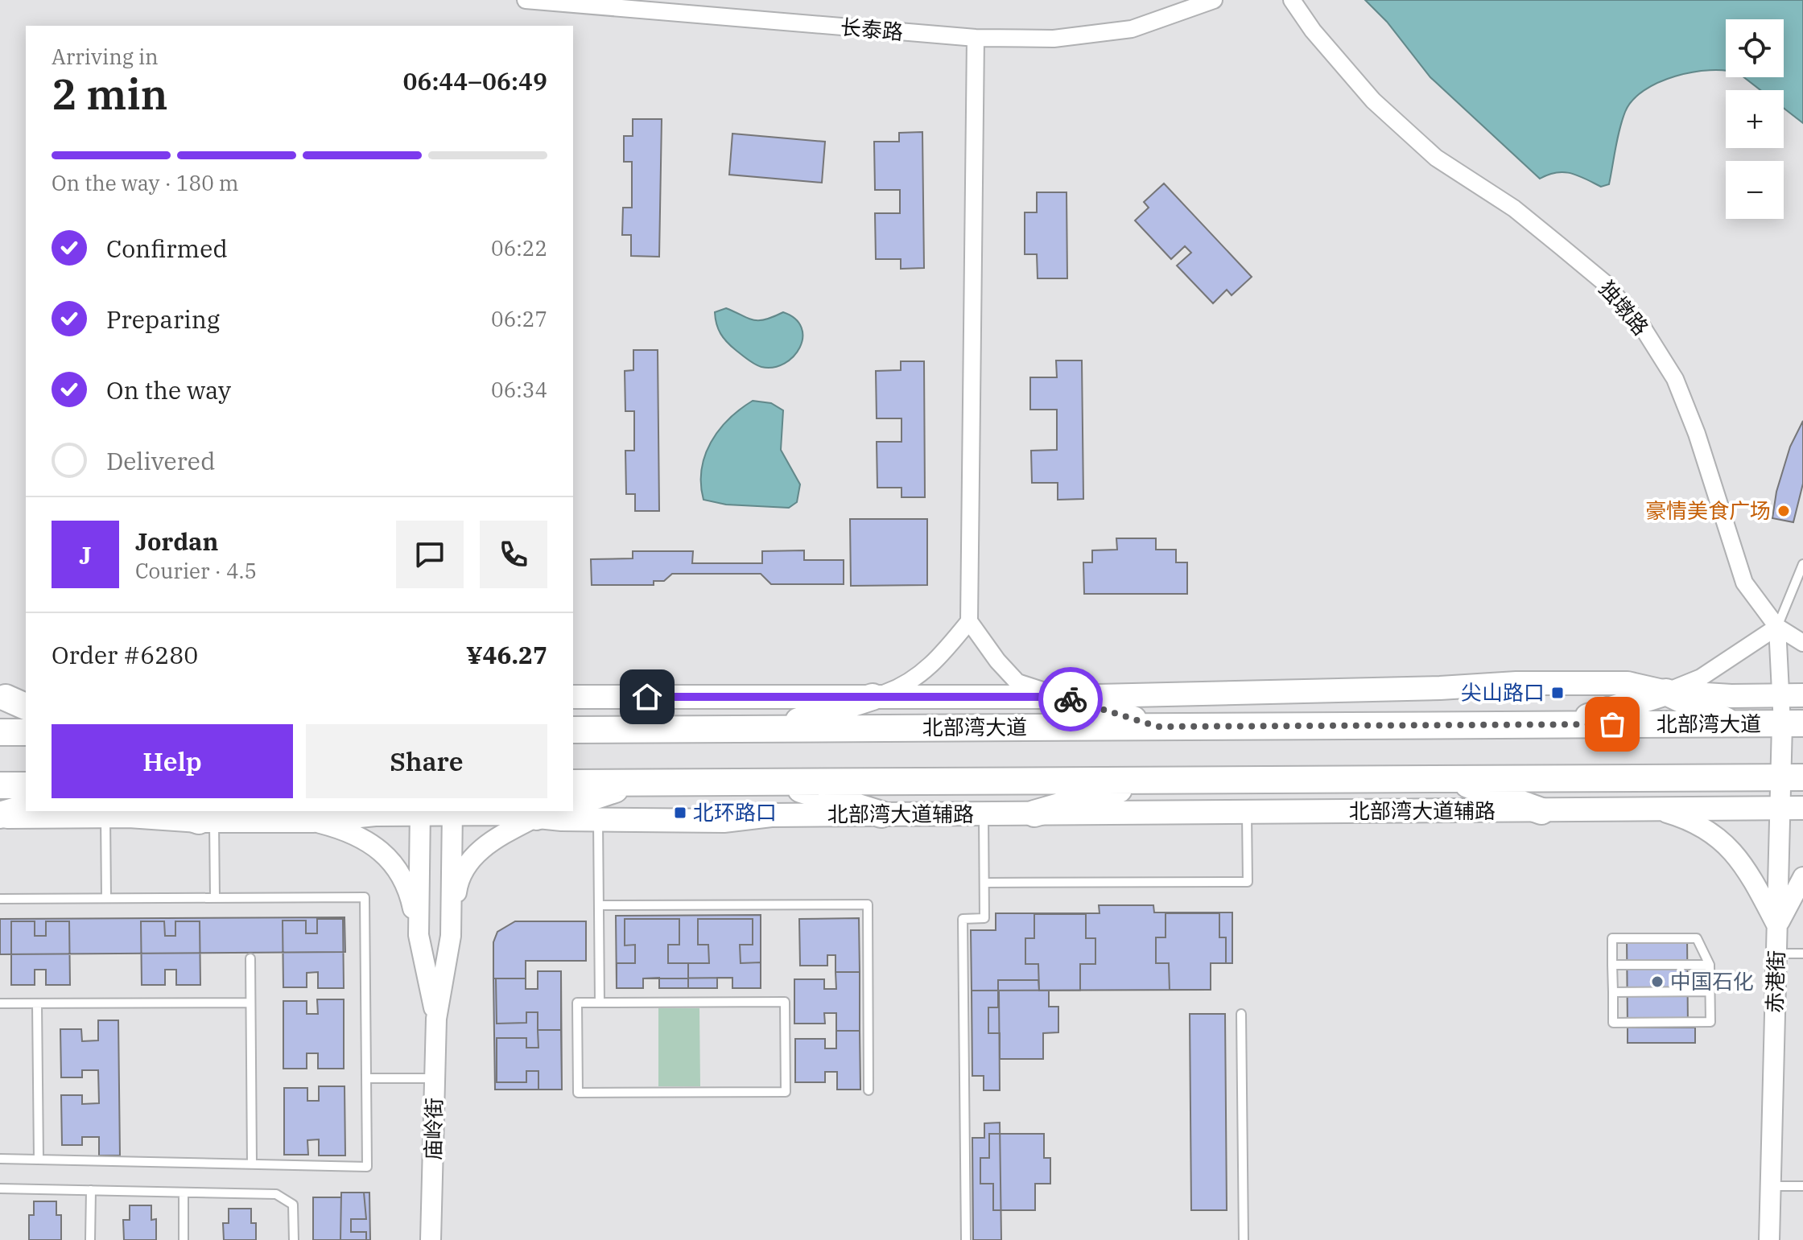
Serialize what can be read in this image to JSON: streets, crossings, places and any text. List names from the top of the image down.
{
  "streets": {
    "highway": ["北部湾大道"],
    "main road": ["北部湾大道辅路"],
    "street": [
      "长泰路",
      "独墩路",
      "赤港街",
      "庙岭街"
    ]
  },
  "crossings": [
    ["北部湾大道", "赤港街"],
    ["北部湾大道辅路", "赤港街"],
    ["北部湾大道辅路", "庙岭街"]
  ],
  "places": {
    "other": ["豪情美食广场", "中国石化"],
    "transit": ["尖山路口", "北环路口"]
  },
  "page": {
    "map_buttons": ["+", "−"],
    "heading": ["2 min", "Arriving in", "06:44–06:49"],
    "panel": [
      "Jordan",
      "Courier · 4.5",
      "Order #6280",
      "¥46.27"
    ],
    "bar": "On the way · 180 m",
    "list": [
      ["Confirmed", "06:22"],
      ["Preparing", "06:27"],
      ["On the way", "06:34"],
      "Delivered"
    ],
    "round": "J",
    "buttons": ["Help", "Share"]
  }
}
